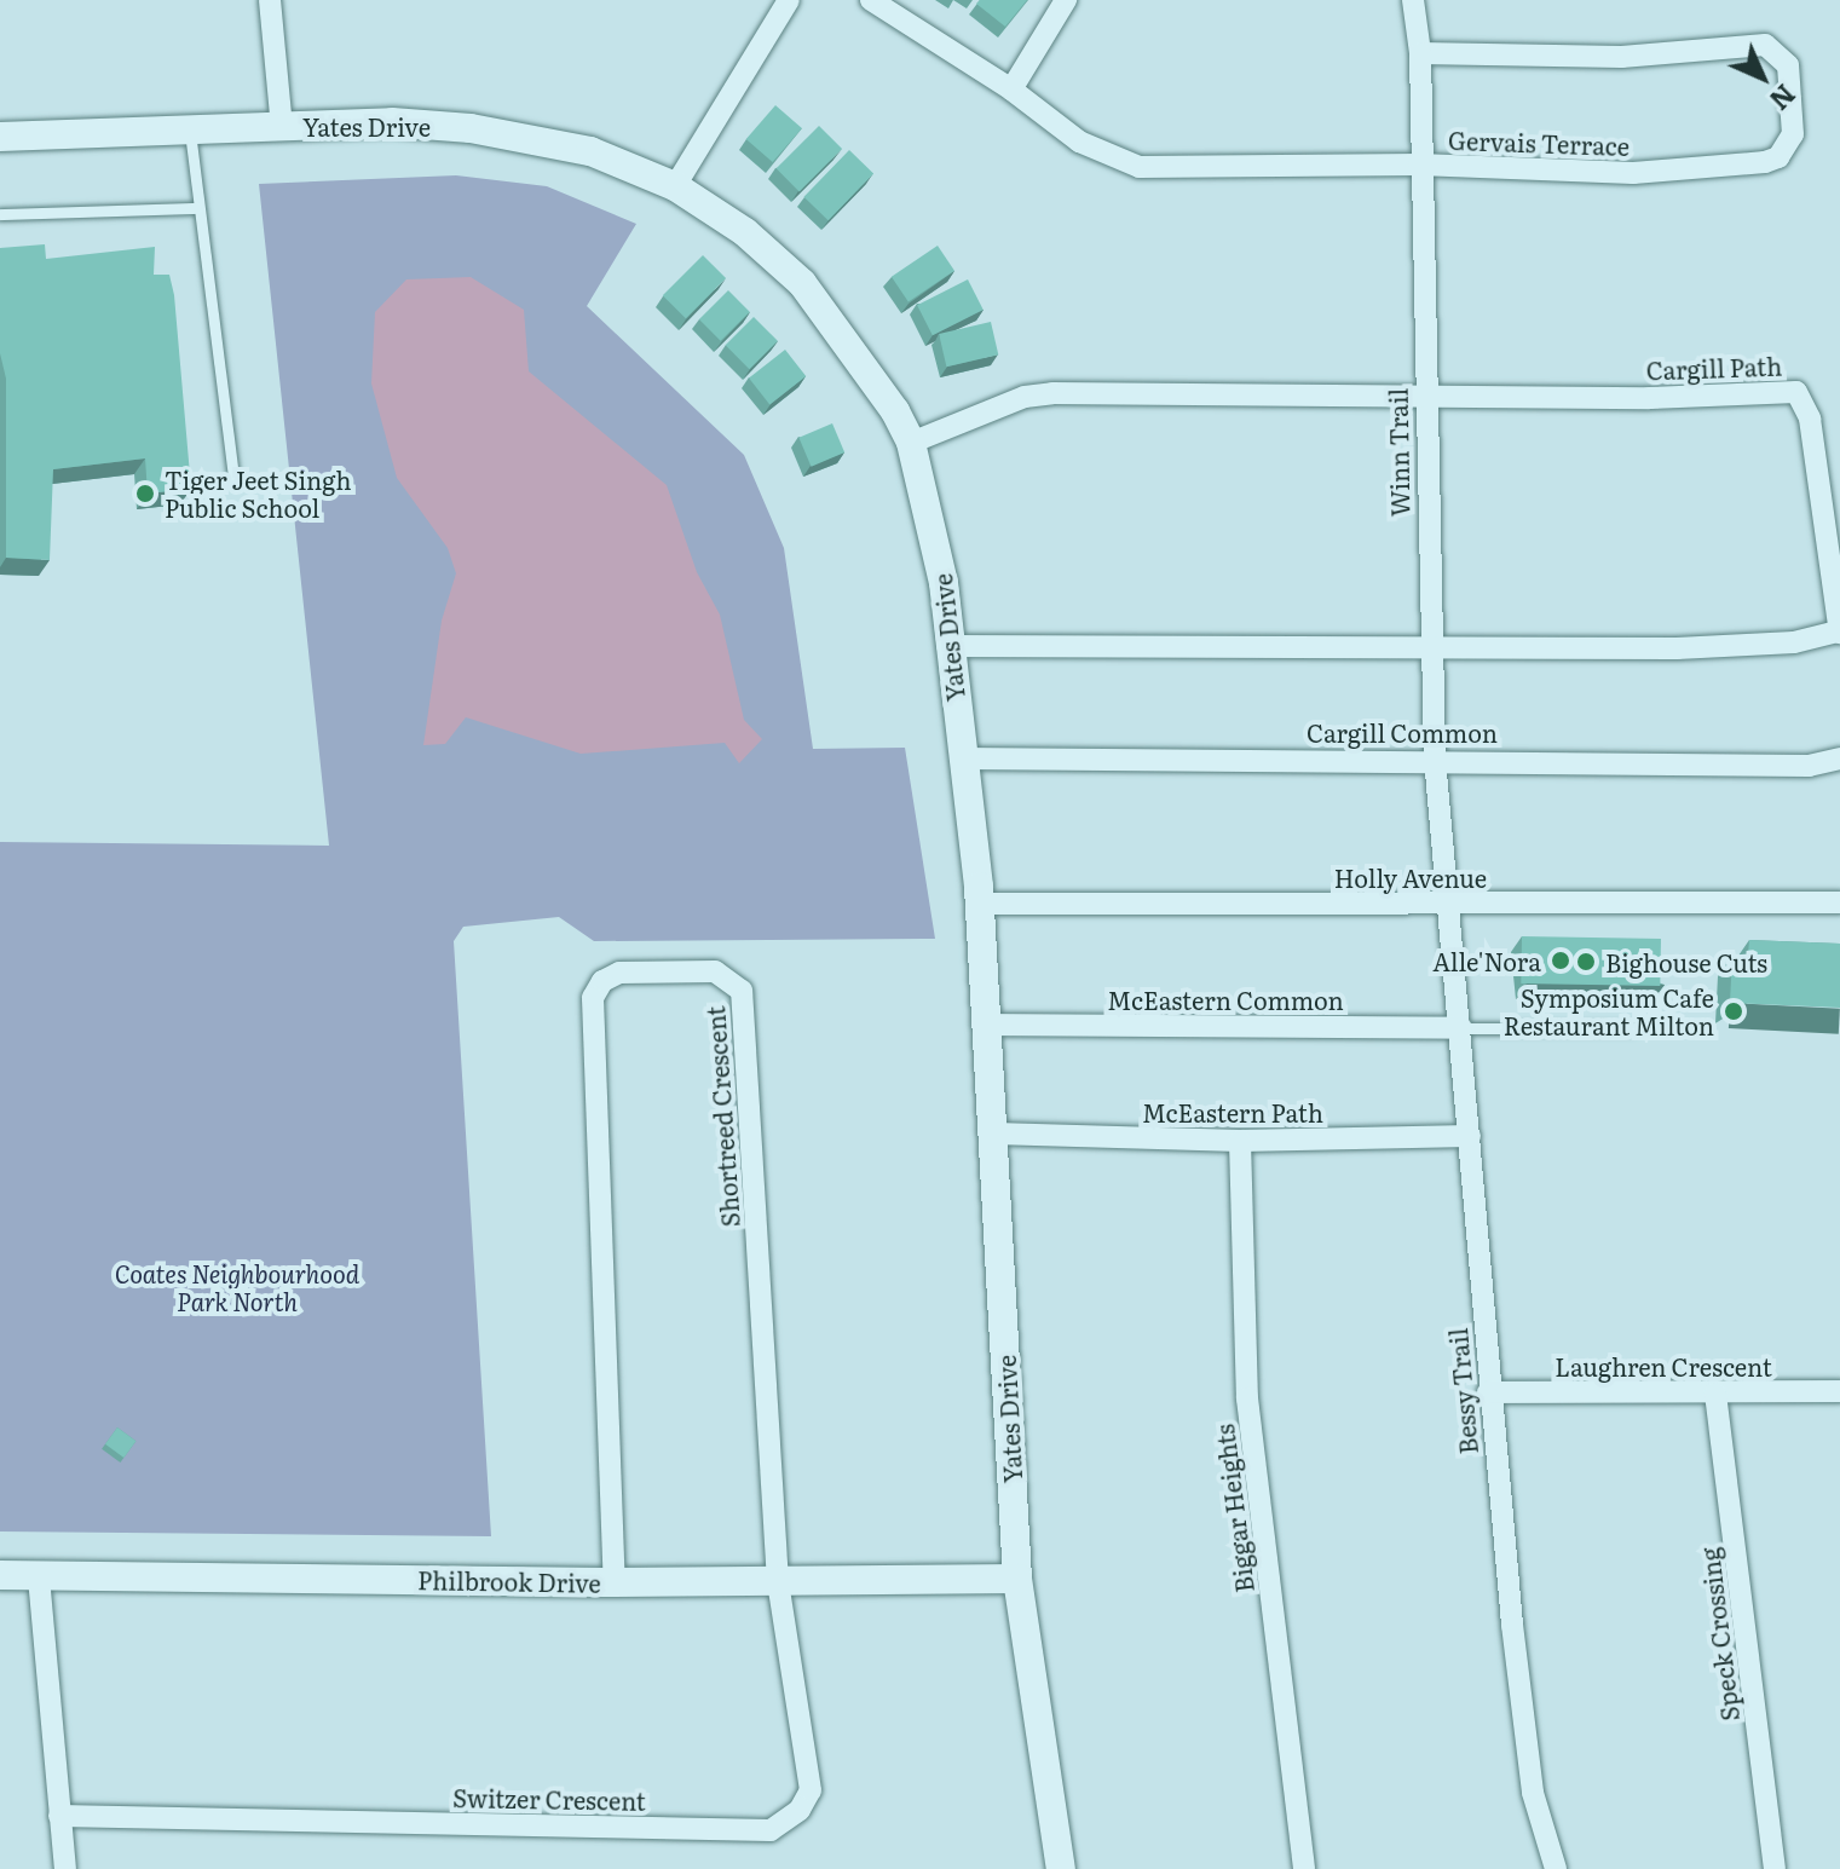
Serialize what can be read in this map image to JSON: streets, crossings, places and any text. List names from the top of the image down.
{
  "streets": {
    "street": [
      "Yates Drive",
      "Gervais Terrace",
      "Cargill Path",
      "Winn Trail",
      "Cargill Common",
      "Holly Avenue",
      "McEastern Common",
      "McEastern Path",
      "Shortreed Crescent",
      "Laughren Crescent",
      "Bessy Trail",
      "Biggar Heights",
      "Philbrook Drive",
      "Speck Crossing",
      "Switzer Crescent"
    ]
  },
  "crossings": [
    ["Yates Drive", "Cargill Path"],
    ["Yates Drive", "Cargill Common"],
    ["Yates Drive", "Holly Avenue"],
    ["Yates Drive", "McEastern Common"],
    ["Yates Drive", "McEastern Path"],
    ["Yates Drive", "Philbrook Drive"],
    ["Gervais Terrace", "Winn Trail"],
    ["Cargill Path", "Winn Trail"],
    ["Winn Trail", "Cargill Common"],
    ["Winn Trail", "Holly Avenue"],
    ["Winn Trail", "Bessy Trail"],
    ["Holly Avenue", "Bessy Trail"],
    ["McEastern Common", "Bessy Trail"],
    ["McEastern Path", "Bessy Trail"],
    ["McEastern Path", "Biggar Heights"],
    ["Shortreed Crescent", "Philbrook Drive"],
    ["Shortreed Crescent", "Switzer Crescent"],
    ["Laughren Crescent", "Bessy Trail"],
    ["Laughren Crescent", "Speck Crossing"],
    ["Philbrook Drive", "Switzer Crescent"]
  ],
  "parks": ["Coates Neighbourhood Park North"],
  "places": [
    "Tiger Jeet Singh Public School",
    "Alle'Nora",
    "Bighouse Cuts",
    "Symposium Cafe Restaurant Milton"
  ],
  "north": "bottom right"
}
